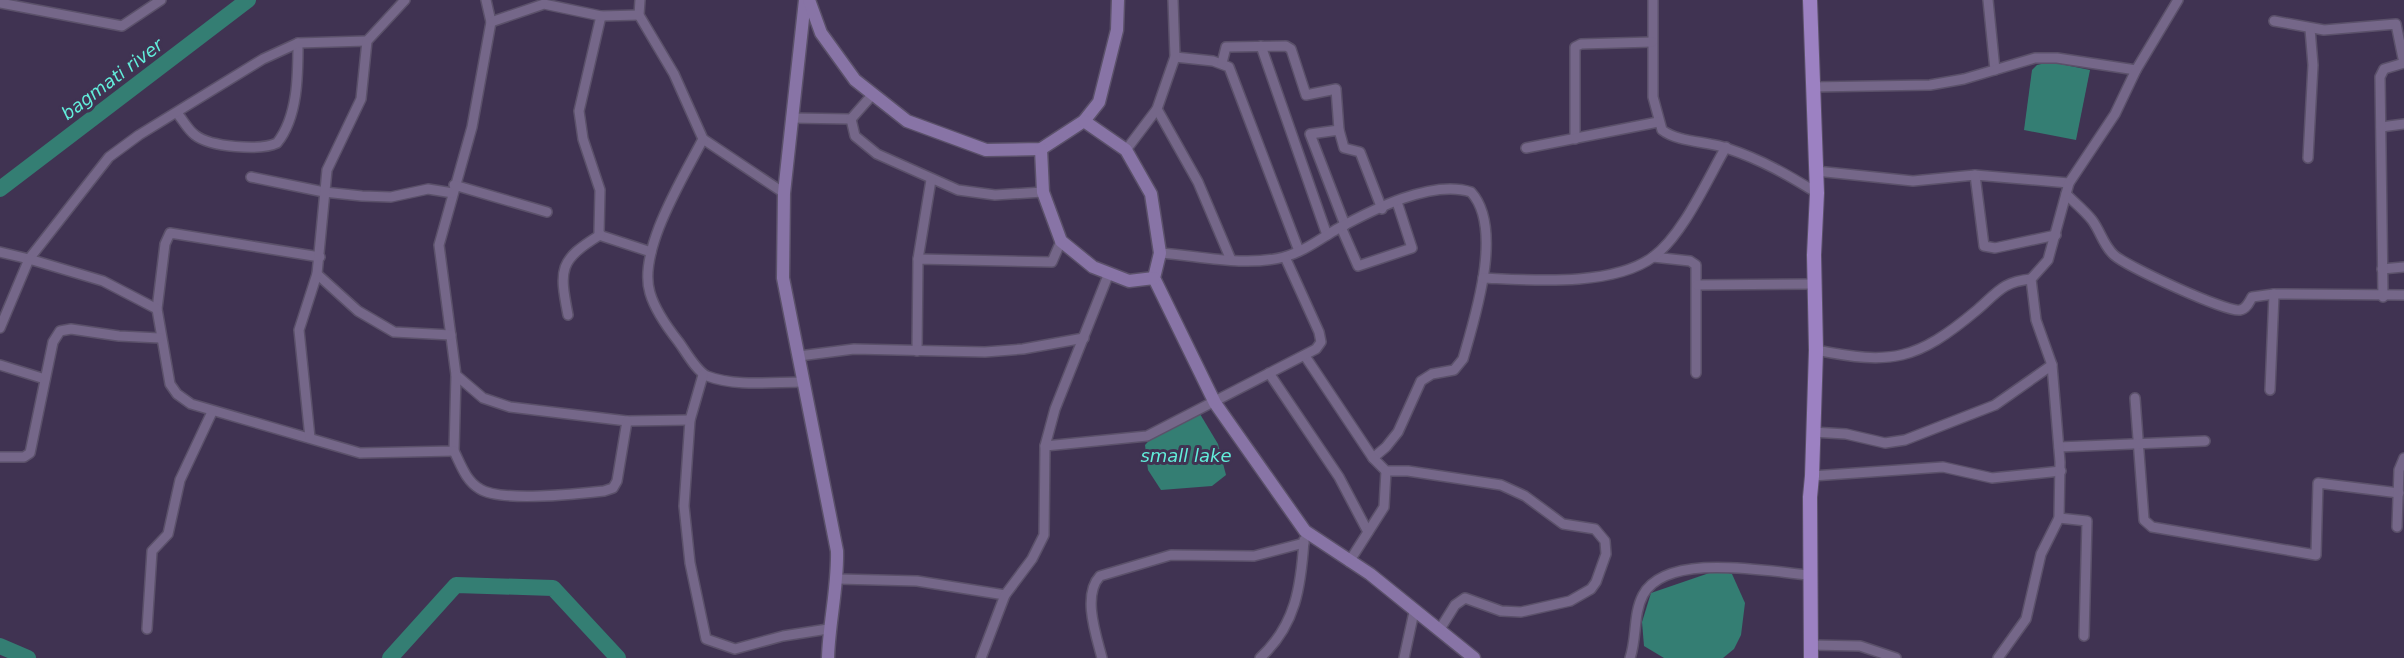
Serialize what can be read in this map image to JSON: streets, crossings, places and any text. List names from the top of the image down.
{
  "water": ["bagmati river", "small lake"]
}
